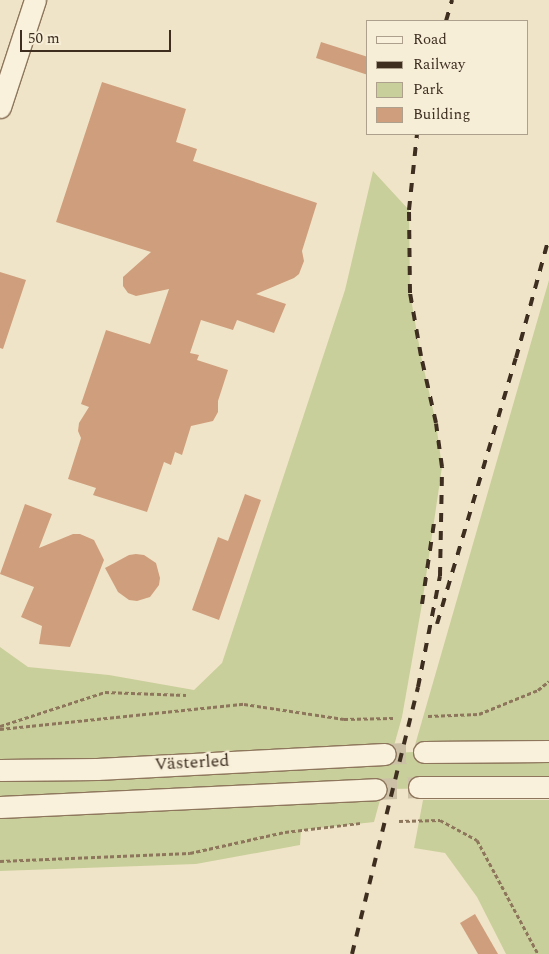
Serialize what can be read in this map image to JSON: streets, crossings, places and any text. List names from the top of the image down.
{
  "streets": {
    "street": ["Västerled"]
  },
  "legend": [
    "Road",
    "Railway",
    "Park",
    "Building"
  ],
  "scale_bar": "50 m"
}
